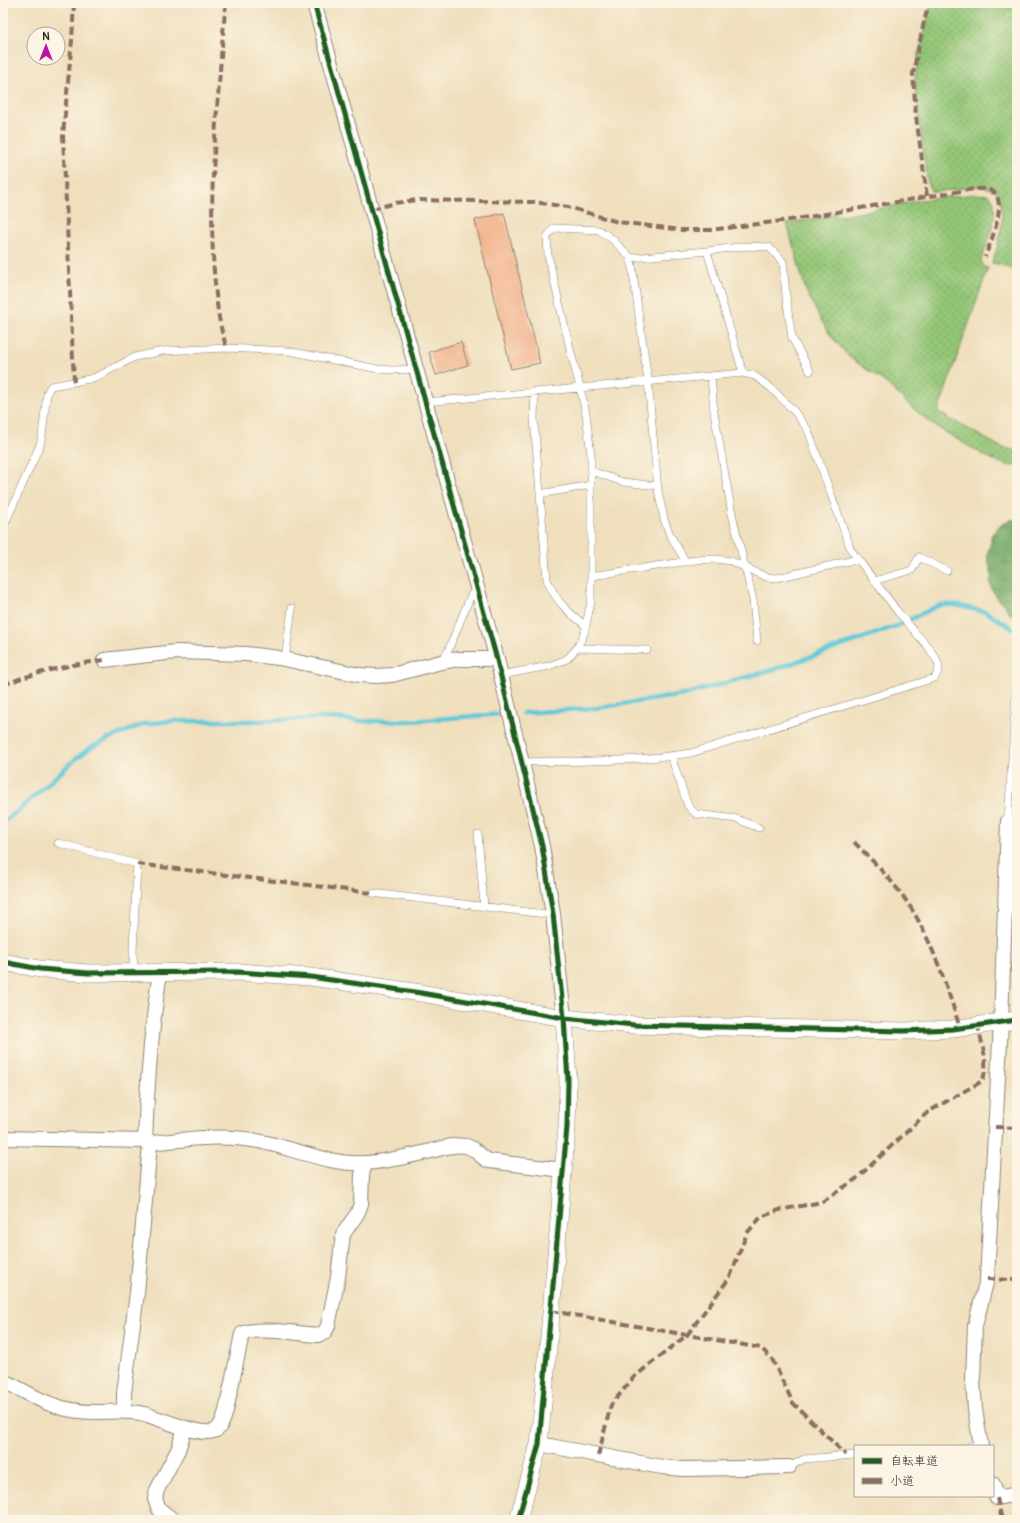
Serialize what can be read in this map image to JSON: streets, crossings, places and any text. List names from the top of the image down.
{
  "legend": ["自転車道", "小道"],
  "north": "top"
}
